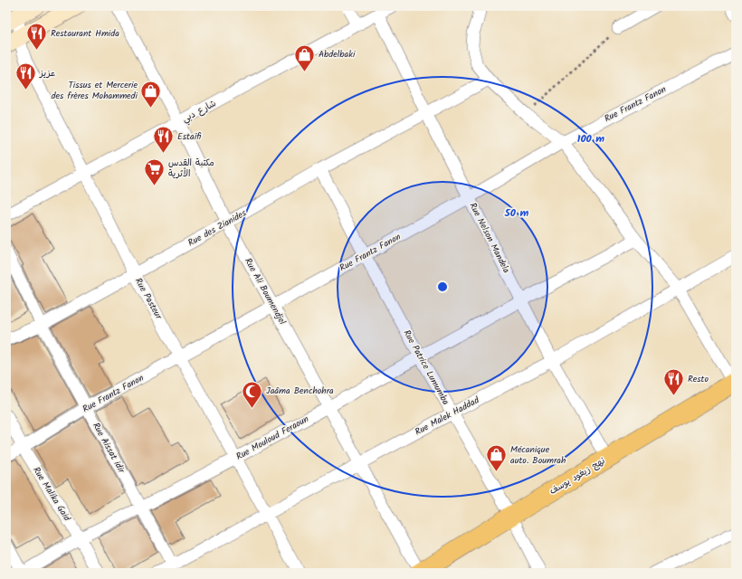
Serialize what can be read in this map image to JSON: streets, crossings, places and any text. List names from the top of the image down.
{
  "streets": {
    "main road": ["نهج زيغود يوسف"],
    "street": [
      "Rue Frantz Fanon",
      "شارع دبي",
      "Rue des Zianides",
      "Rue Nelson Mandela",
      "Rue Ali Boumendjel",
      "Rue Pasteur",
      "Rue Patrice Lumumba",
      "Rue Malek Haddad",
      "Rue Mouloud Feraoun",
      "Rue Aissat idir",
      "Rue Malika Gaid"
    ]
  },
  "crossings": [
    ["Rue Frantz Fanon", "Rue Nelson Mandela"],
    ["Rue Frantz Fanon", "Rue Ali Boumendjel"],
    ["Rue Frantz Fanon", "Rue Pasteur"],
    ["Rue Frantz Fanon", "Rue Patrice Lumumba"],
    ["Rue Frantz Fanon", "Rue Aissat idir"],
    ["Rue Frantz Fanon", "Rue Malika Gaid"],
    ["شارع دبي", "Rue Nelson Mandela"],
    ["شارع دبي", "Rue Ali Boumendjel"],
    ["شارع دبي", "Rue Pasteur"],
    ["Rue des Zianides", "Rue Nelson Mandela"],
    ["Rue des Zianides", "Rue Ali Boumendjel"],
    ["Rue des Zianides", "Rue Pasteur"],
    ["Rue des Zianides", "Rue Patrice Lumumba"],
    ["Rue des Zianides", "Rue Aissat idir"],
    ["Rue Nelson Mandela", "Rue Malek Haddad"],
    ["Rue Nelson Mandela", "Rue Mouloud Feraoun"],
    ["Rue Nelson Mandela", "نهج زيغود يوسف"],
    ["Rue Ali Boumendjel", "Rue Malek Haddad"],
    ["Rue Ali Boumendjel", "Rue Mouloud Feraoun"],
    ["Rue Ali Boumendjel", "نهج زيغود يوسف"],
    ["Rue Pasteur", "Rue Malek Haddad"],
    ["Rue Pasteur", "Rue Mouloud Feraoun"],
    ["Rue Patrice Lumumba", "Rue Malek Haddad"],
    ["Rue Patrice Lumumba", "Rue Mouloud Feraoun"],
    ["Rue Patrice Lumumba", "نهج زيغود يوسف"],
    ["Rue Malek Haddad", "Rue Aissat idir"],
    ["Rue Mouloud Feraoun", "Rue Aissat idir"],
    ["Rue Mouloud Feraoun", "Rue Malika Gaid"]
  ],
  "places": {
    "restaurant": [
      "Restaurant Hmida",
      "عزيز",
      "Estaïfi",
      "Resto"
    ],
    "shop": ["Abdelbaki", "Tissus et Mercerie des frères Mohammedi", "Mécanique auto. Boumrah"],
    "supermarket": ["مكتبة القدس الأثرية"],
    "mosque": ["Jaâma Benchohra"]
  },
  "rings": ["100 m", "50 m"]
}
